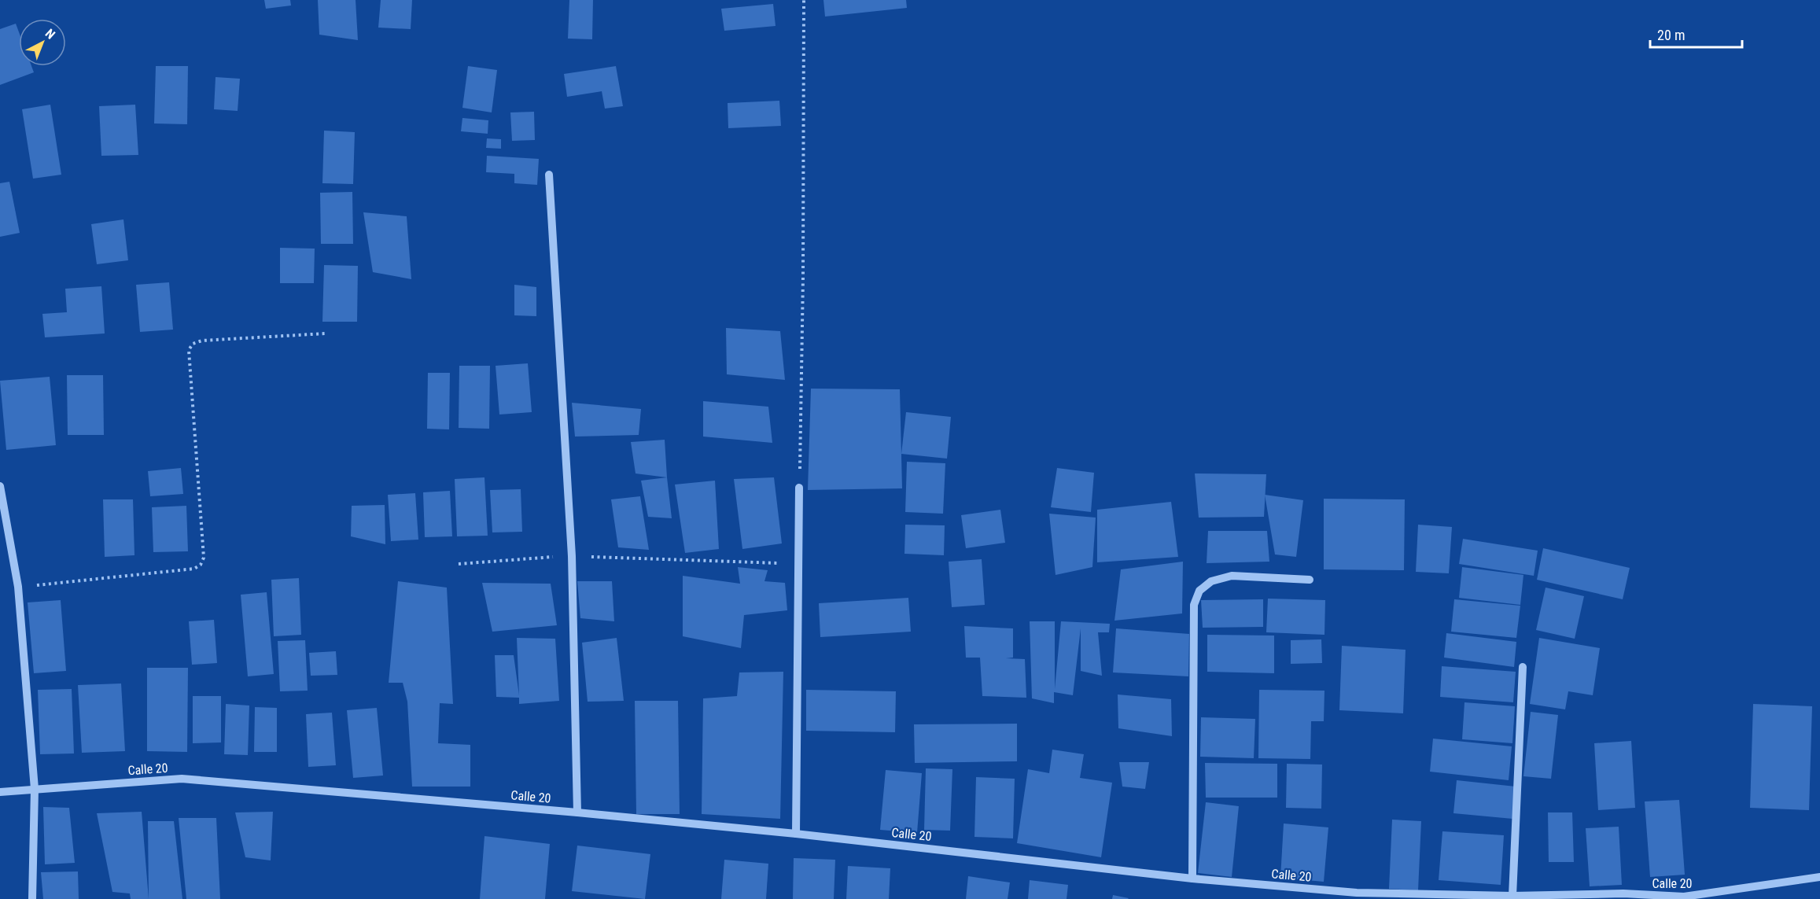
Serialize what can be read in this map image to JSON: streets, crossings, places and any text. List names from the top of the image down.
{
  "streets": {
    "street": ["Calle 20"]
  },
  "scale_bar": "20 m",
  "north": "top right"
}
